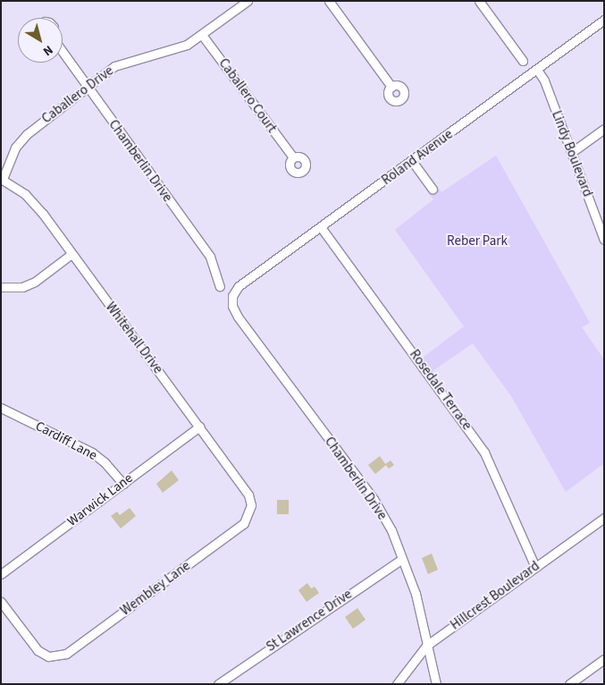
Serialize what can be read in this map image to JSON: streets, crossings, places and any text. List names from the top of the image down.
{
  "streets": {
    "street": [
      "Caballero Drive",
      "Caballero Court",
      "Lindy Boulevard",
      "Roland Avenue",
      "Chamberlin Drive",
      "Whitehall Drive",
      "Rosedale Terrace",
      "Cardiff Lane",
      "Warwick Lane",
      "Wembley Lane",
      "Hillcrest Boulevard",
      "St Lawrence Drive"
    ]
  },
  "crossings": [
    ["Caballero Drive", "Caballero Court"],
    ["Caballero Drive", "Chamberlin Drive"],
    ["Caballero Drive", "Whitehall Drive"],
    ["Lindy Boulevard", "Roland Avenue"],
    ["Roland Avenue", "Chamberlin Drive"],
    ["Roland Avenue", "Rosedale Terrace"],
    ["Chamberlin Drive", "Hillcrest Boulevard"],
    ["Chamberlin Drive", "St Lawrence Drive"],
    ["Whitehall Drive", "Warwick Lane"],
    ["Whitehall Drive", "Wembley Lane"],
    ["Rosedale Terrace", "Hillcrest Boulevard"],
    ["Cardiff Lane", "Warwick Lane"]
  ],
  "parks": ["Reber Park"],
  "north": "bottom right"
}
